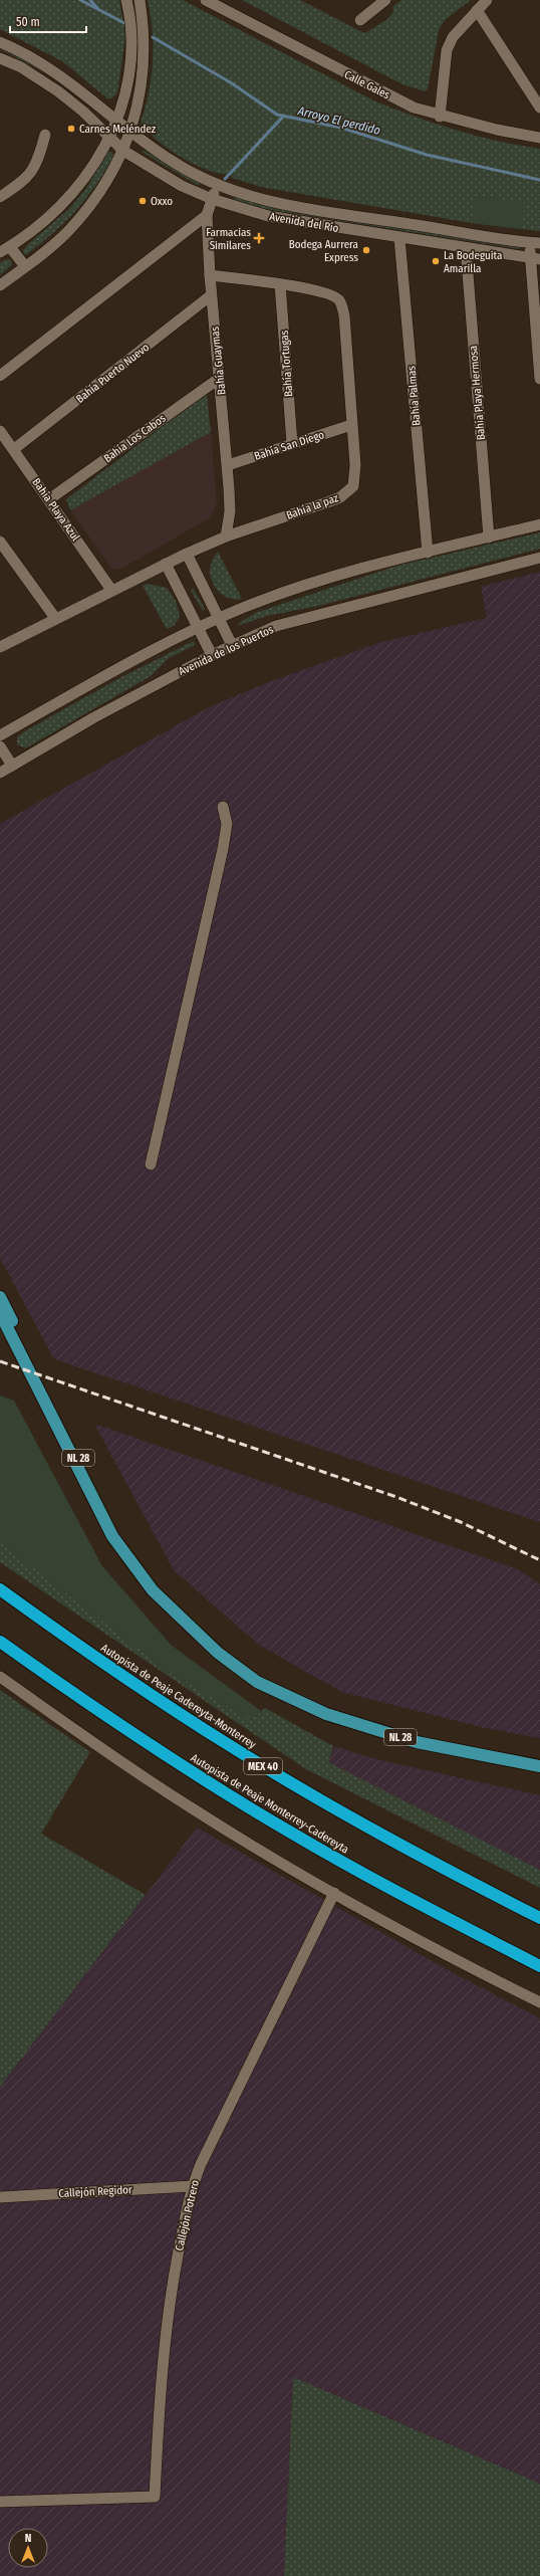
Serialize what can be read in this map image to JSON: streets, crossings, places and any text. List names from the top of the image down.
{
  "streets": {
    "highway": ["Autopista de Peaje Cadereyta-Monterrey", "MEX 40", "Autopista de Peaje Monterrey-Cadereyta"],
    "main road": ["NL 28"],
    "street": [
      "Calle Gales",
      "Avenida del Río",
      "Bahía Guaymas",
      "Bahía Tortugas",
      "Bahía Puerto Nuevo",
      "Bahía Playa Hermosa",
      "Bahía Palmas",
      "Bahía Los Cabos",
      "Bahía San Diego",
      "Bahía la paz",
      "Bahía Playa Azul",
      "Avenida de los Puertos",
      "Callejón Regidor",
      "Callejón Potrero"
    ]
  },
  "crossings": [
    ["Avenida del Río", "Bahía Guaymas"],
    ["Avenida del Río", "Bahía Playa Hermosa"],
    ["Avenida del Río", "Bahía Palmas"],
    ["Bahía Guaymas", "Bahía Puerto Nuevo"],
    ["Bahía Guaymas", "Bahía Los Cabos"],
    ["Bahía Guaymas", "Bahía San Diego"],
    ["Bahía Guaymas", "Bahía la paz"],
    ["Bahía Tortugas", "Bahía San Diego"],
    ["Bahía Tortugas", "Bahía la paz"],
    ["Bahía Puerto Nuevo", "Bahía Playa Azul"],
    ["Bahía Los Cabos", "Bahía Playa Azul"],
    ["Bahía San Diego", "Bahía la paz"],
    ["Bahía la paz", "Bahía Playa Azul"],
    ["Callejón Regidor", "Callejón Potrero"]
  ],
  "water": ["Arroyo El perdido"],
  "places": {
    "other": [
      "Carnes Meléndez",
      "Oxxo",
      "Bodega Aurrera Express",
      "La Bodeguita Amarilla"
    ],
    "health": ["Farmacias Similares"]
  },
  "scale_bar": "50 m",
  "north": "top"
}
